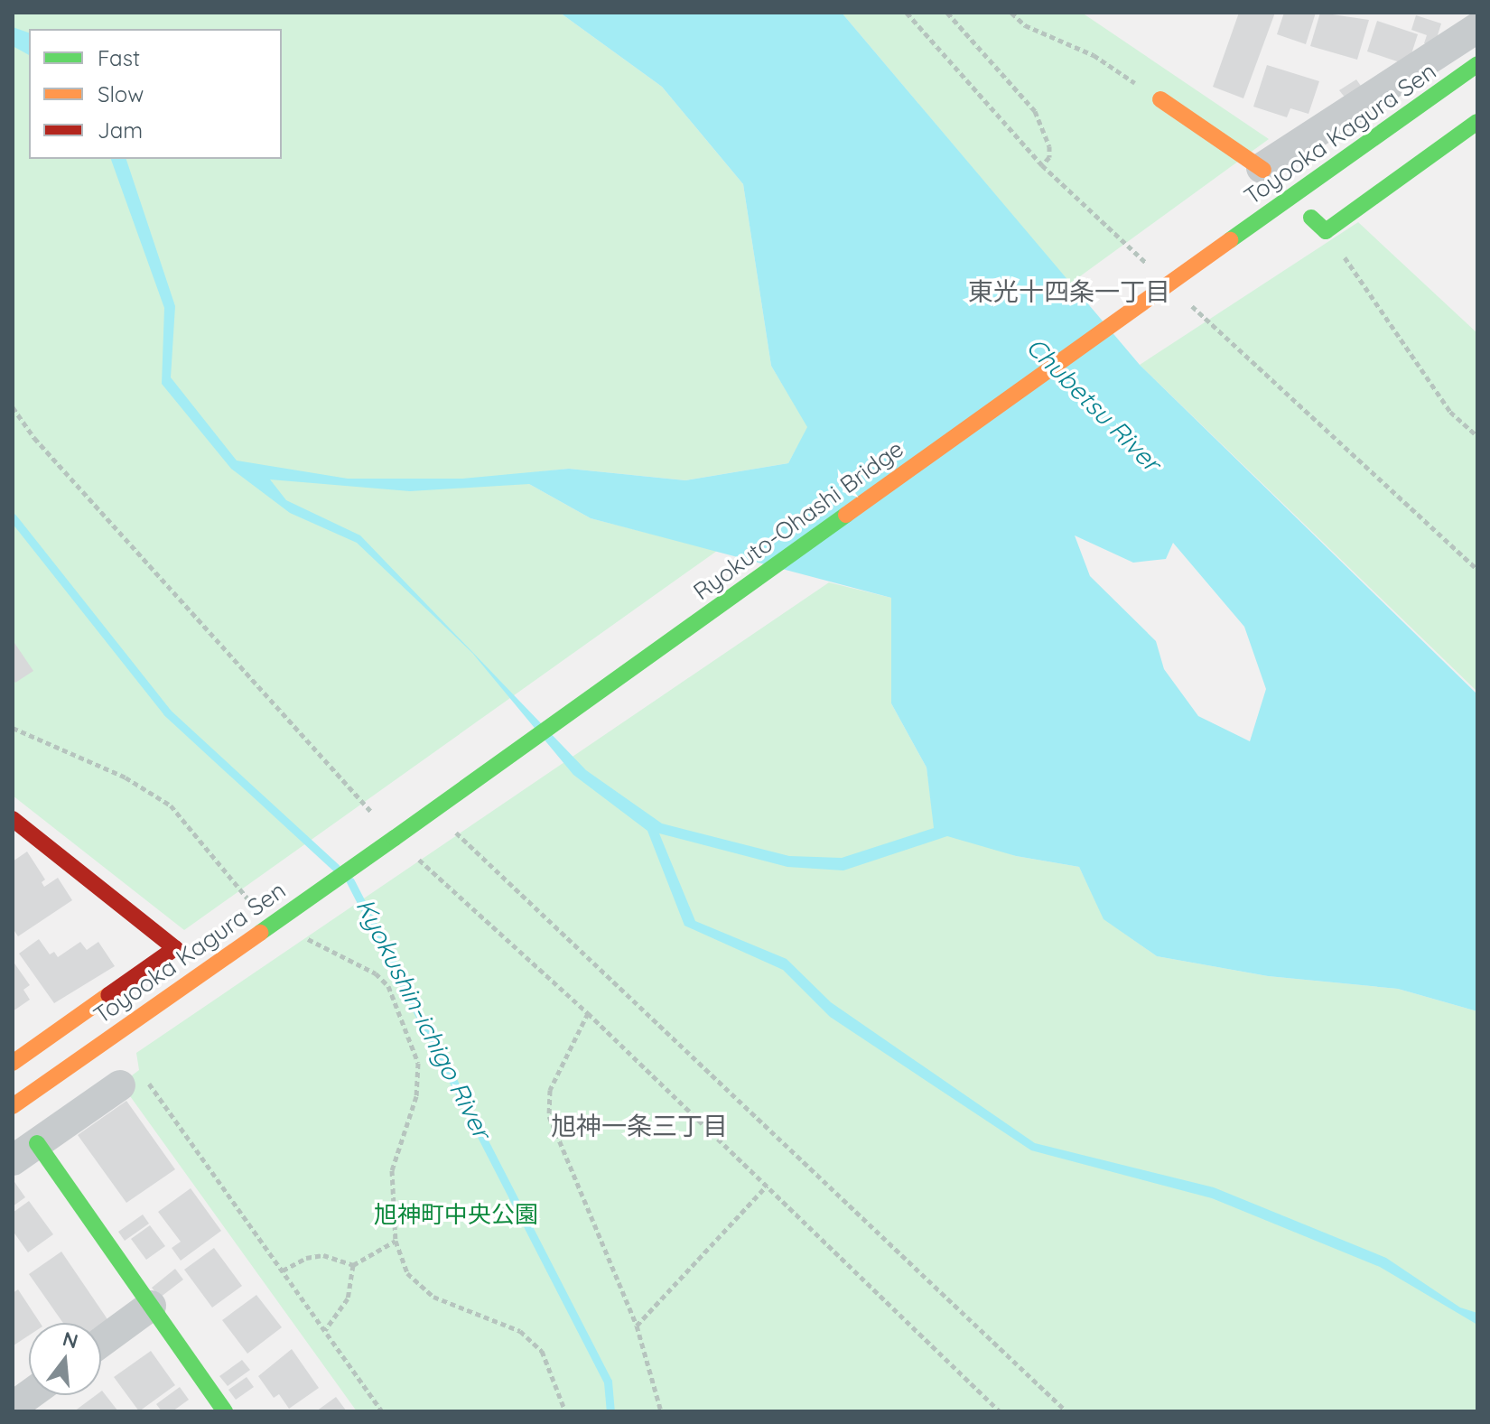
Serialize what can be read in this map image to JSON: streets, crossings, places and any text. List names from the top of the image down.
{
  "streets": {
    "main road": ["Toyooka Kagura Sen", "Ryokuto-Ohashi Bridge"]
  },
  "crossings": [
    ["Toyooka Kagura Sen", "Ryokuto-Ohashi Bridge"]
  ],
  "districts": ["東光十四条一丁目", "旭神一条三丁目"],
  "water": ["Chubetsu River", "Kyokushin-ichigo River"],
  "parks": ["旭神町中央公園"],
  "legend": ["Fast", "Slow", "Jam"],
  "north": "top"
}
